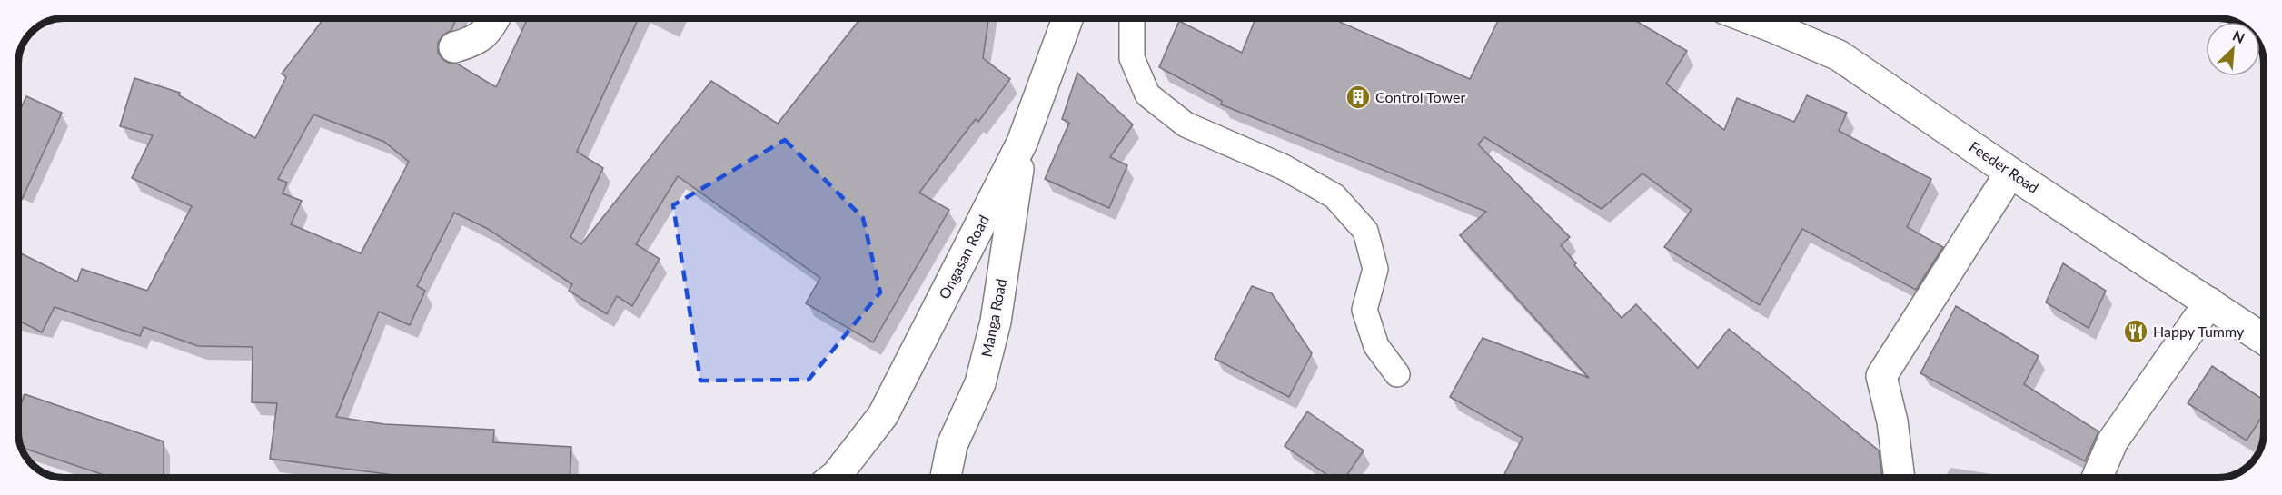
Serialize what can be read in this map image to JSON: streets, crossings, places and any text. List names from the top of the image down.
{
  "streets": {
    "street": ["Feeder Road", "Ongasan Road", "Manga Road"]
  },
  "crossings": [
    ["Ongasan Road", "Manga Road"]
  ],
  "places": {
    "building": ["Control Tower"],
    "restaurant": ["Happy Tummy"]
  },
  "north": "top right"
}
